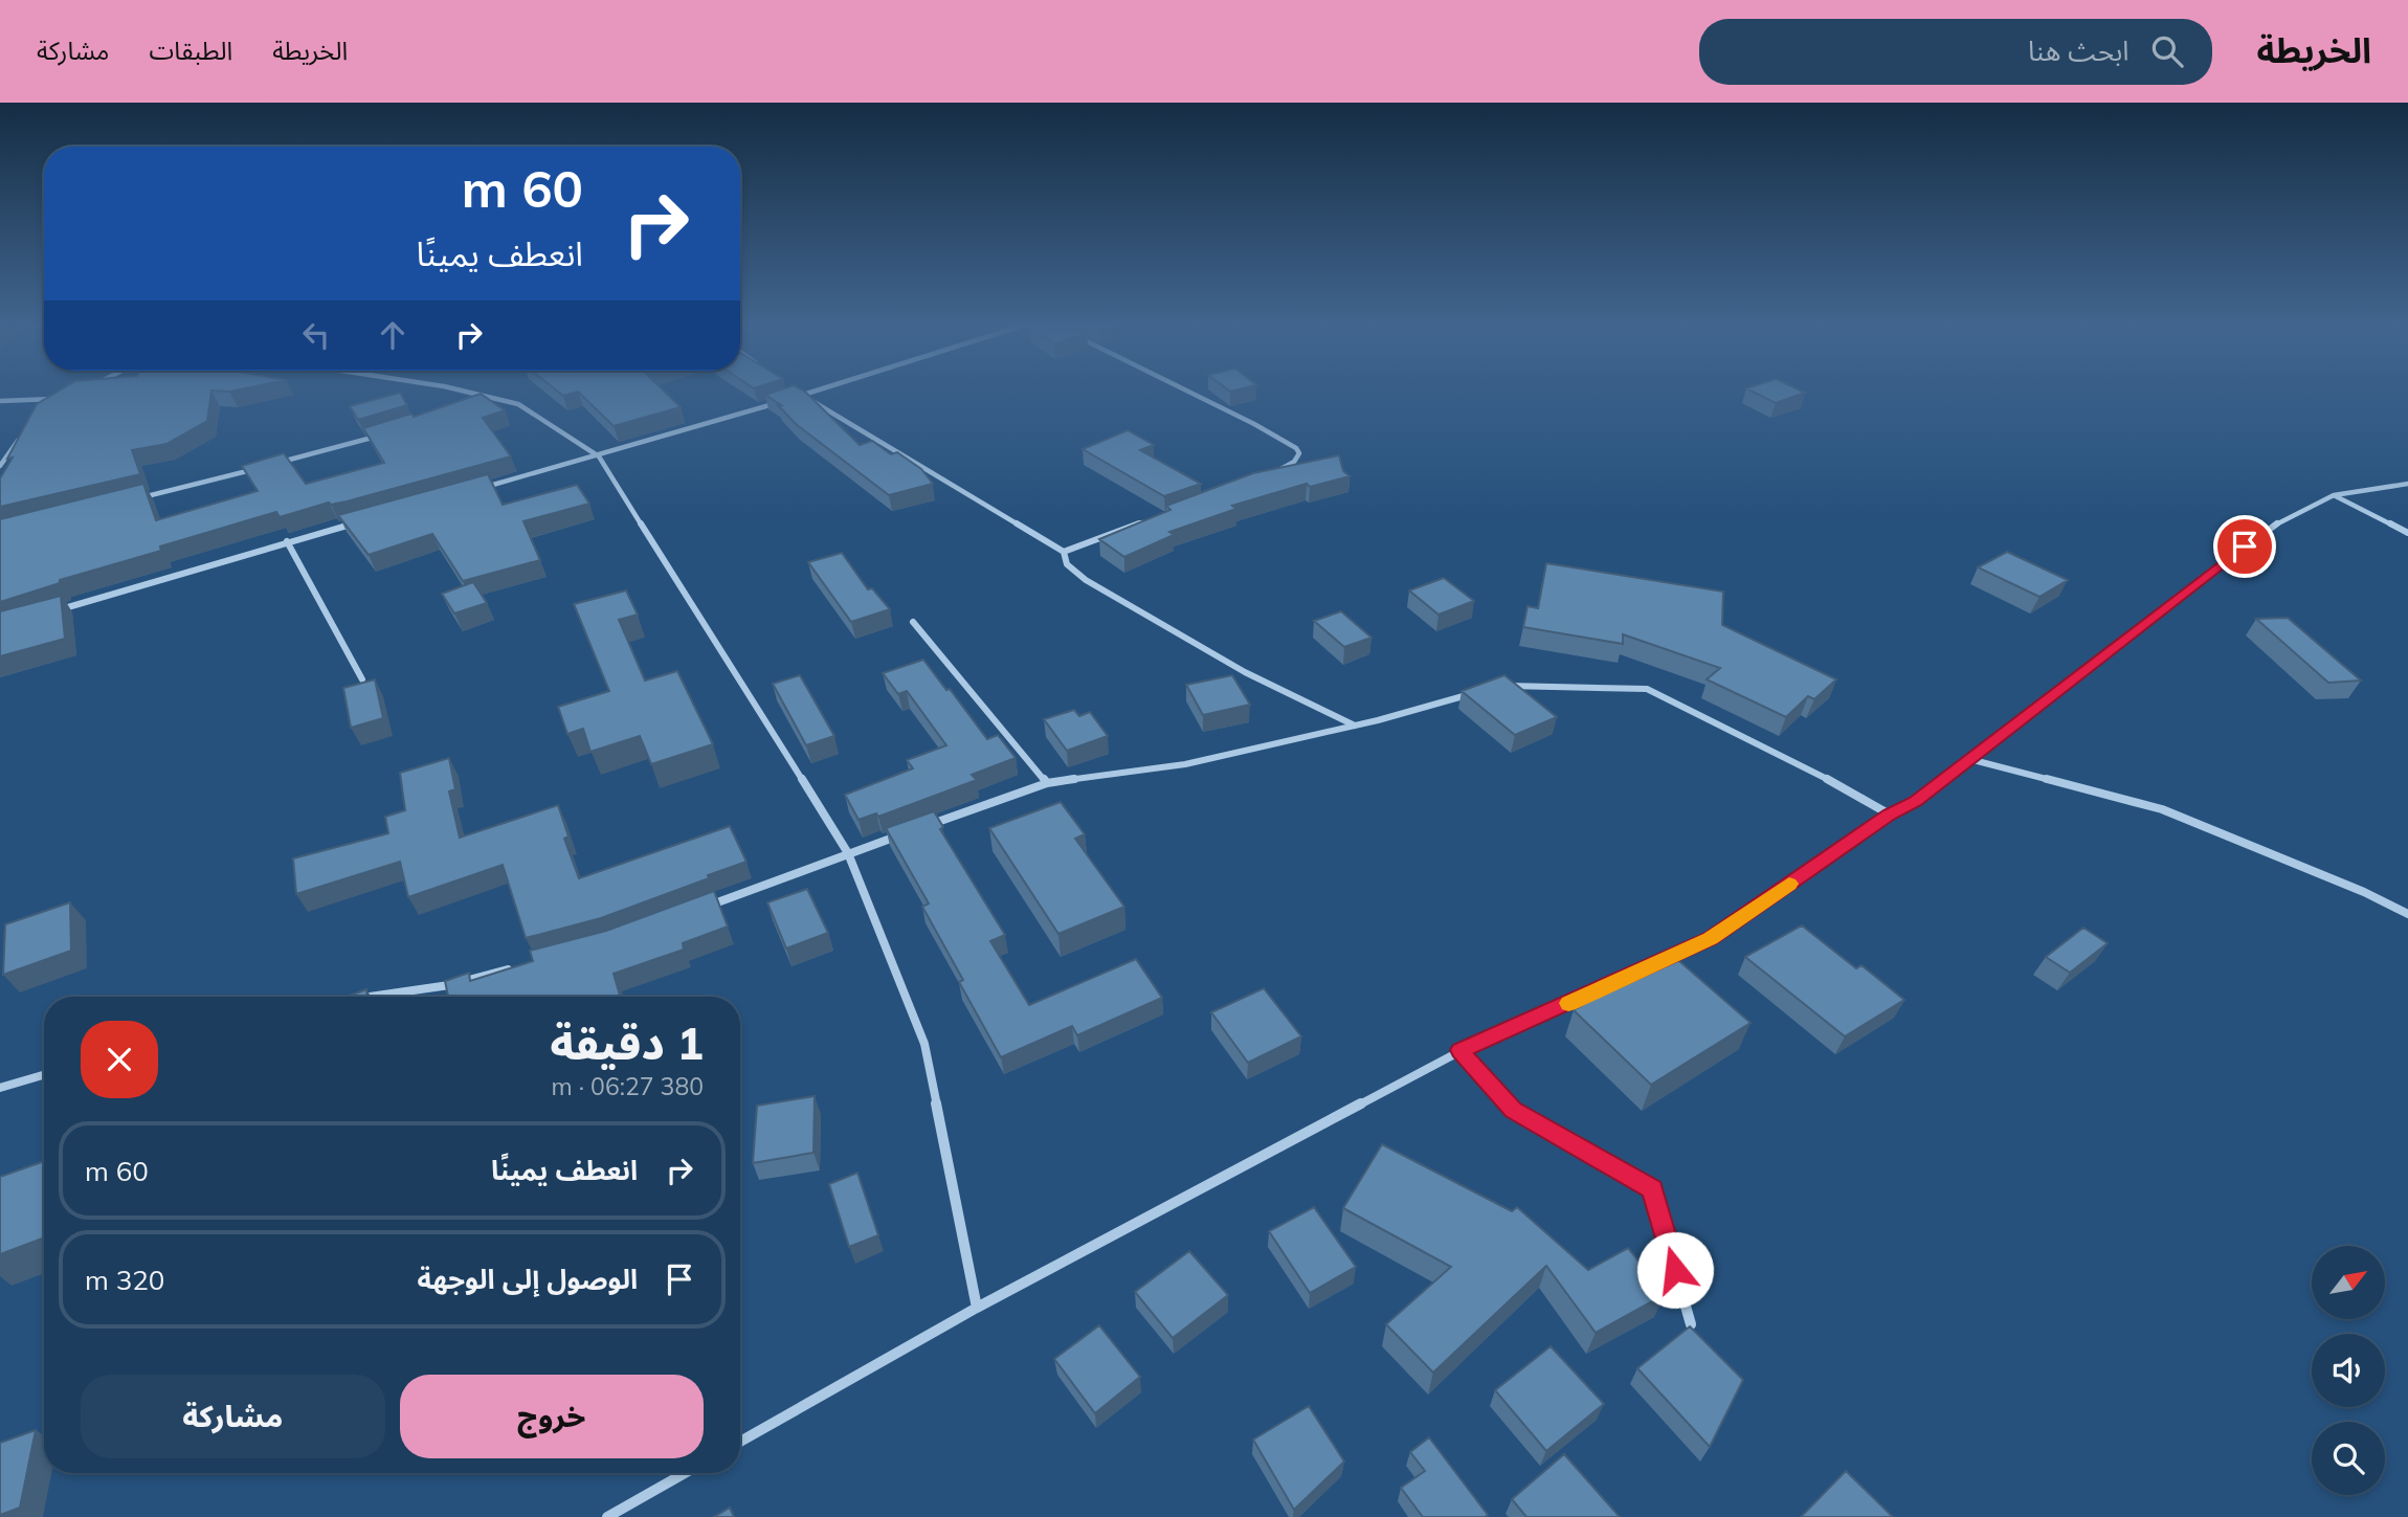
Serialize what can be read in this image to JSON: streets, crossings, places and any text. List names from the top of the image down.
{
  "north": "top right",
  "page": {
    "header": "الخريطة",
    "search": "ابحث هنا",
    "nav": ["الخريطة", "الطبقات", "مشاركة"],
    "turn": ["60 m", "انعطف يمينًا"],
    "heading": ["1 دقيقة", "380 m · 06:27"],
    "list": [
      {
        "name": "انعطف يمينًا",
        "value": "60 m"
      },
      {
        "name": "الوصول إلى الوجهة",
        "value": "320 m"
      }
    ],
    "buttons": ["خروج", "مشاركة"]
  }
}
